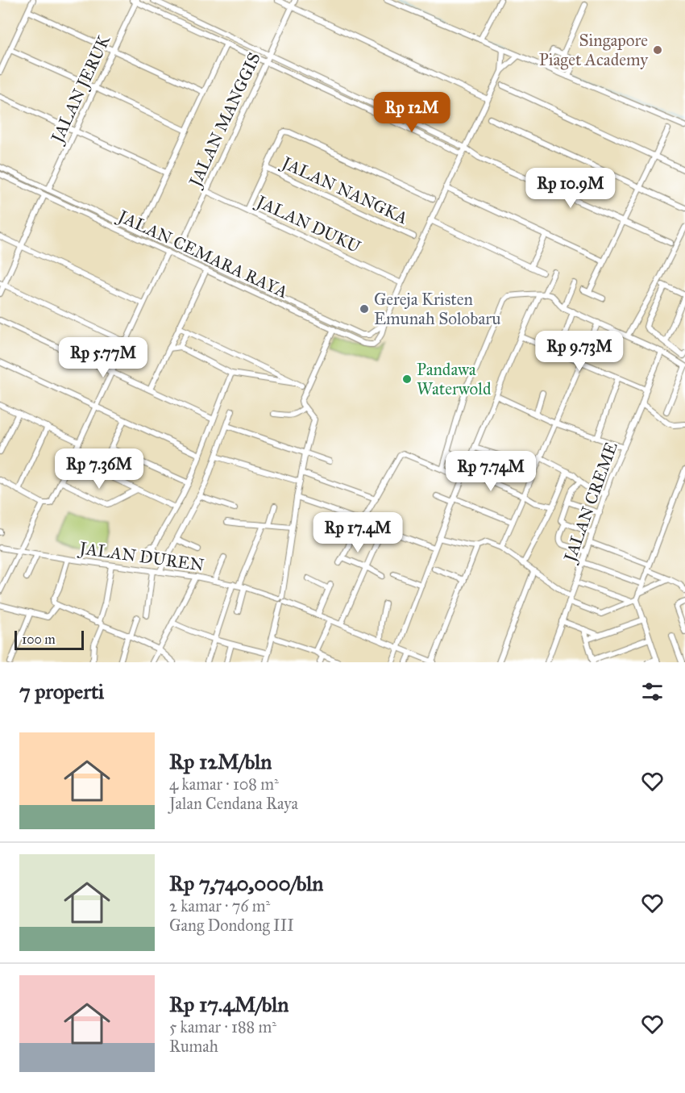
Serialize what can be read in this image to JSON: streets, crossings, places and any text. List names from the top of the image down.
{
  "streets": {
    "street": [
      "JALAN JERUK",
      "JALAN MANGGIS",
      "JALAN NANGKA",
      "JALAN DUKU",
      "JALAN CEMARA RAYA",
      "JALAN CREME",
      "JALAN DUREN"
    ]
  },
  "crossings": [
    ["JALAN JERUK", "JALAN CEMARA RAYA"],
    ["JALAN MANGGIS", "JALAN DUKU"],
    ["JALAN MANGGIS", "JALAN CEMARA RAYA"]
  ],
  "places": ["Singapore Piaget Academy", "Gereja Kristen Emunah Solobaru", "Pandawa Waterwold"],
  "scale_bar": "100 m",
  "page": {
    "price": [
      "Rp 12M",
      "Rp 10.9M",
      "Rp 9.73M",
      "Rp 5.77M",
      "Rp 7.36M",
      "Rp 7.74M",
      "Rp 17.4M"
    ],
    "scale": "100 m",
    "heading": "7 properti",
    "list": [
      {
        "name": "Rp 12M/bln",
        "note": "4 kamar · 108 m² · Jalan Cendana Raya"
      },
      {
        "name": "Rp 7,740,000/bln",
        "note": "2 kamar · 76 m² · Gang Dondong III"
      },
      {
        "name": "Rp 17.4M/bln",
        "note": "5 kamar · 188 m² · Rumah"
      }
    ]
  }
}
